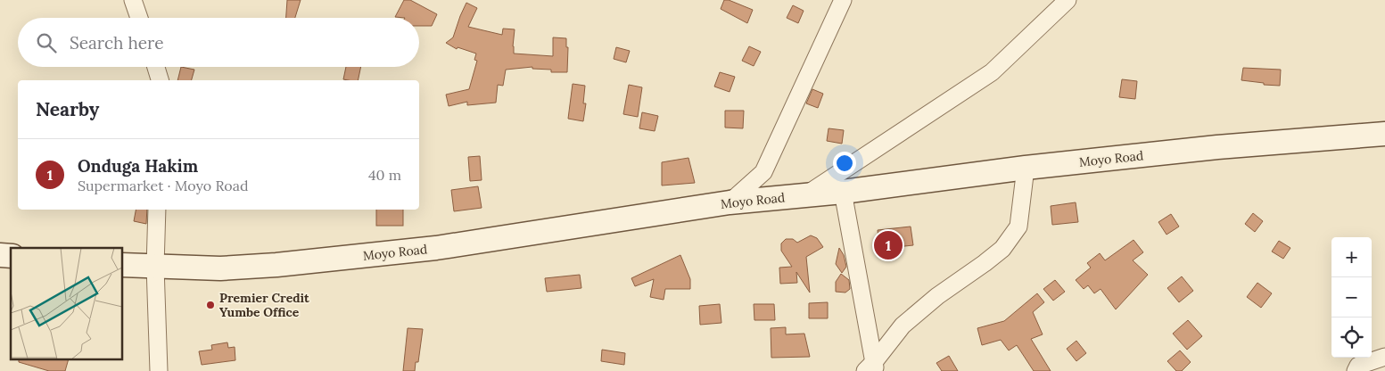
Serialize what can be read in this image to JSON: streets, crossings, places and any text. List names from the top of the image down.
{
  "streets": {
    "main road": ["Moyo Road"]
  },
  "places": ["Premier Credit Yumbe Office"],
  "page": {
    "search": "Search here",
    "heading": "Nearby",
    "list": [
      {
        "mark": "1",
        "name": "Onduga Hakim",
        "note": "Supermarket · Moyo Road",
        "value": "40 m"
      }
    ],
    "pins": "1",
    "map_buttons": ["+", "−"]
  }
}
